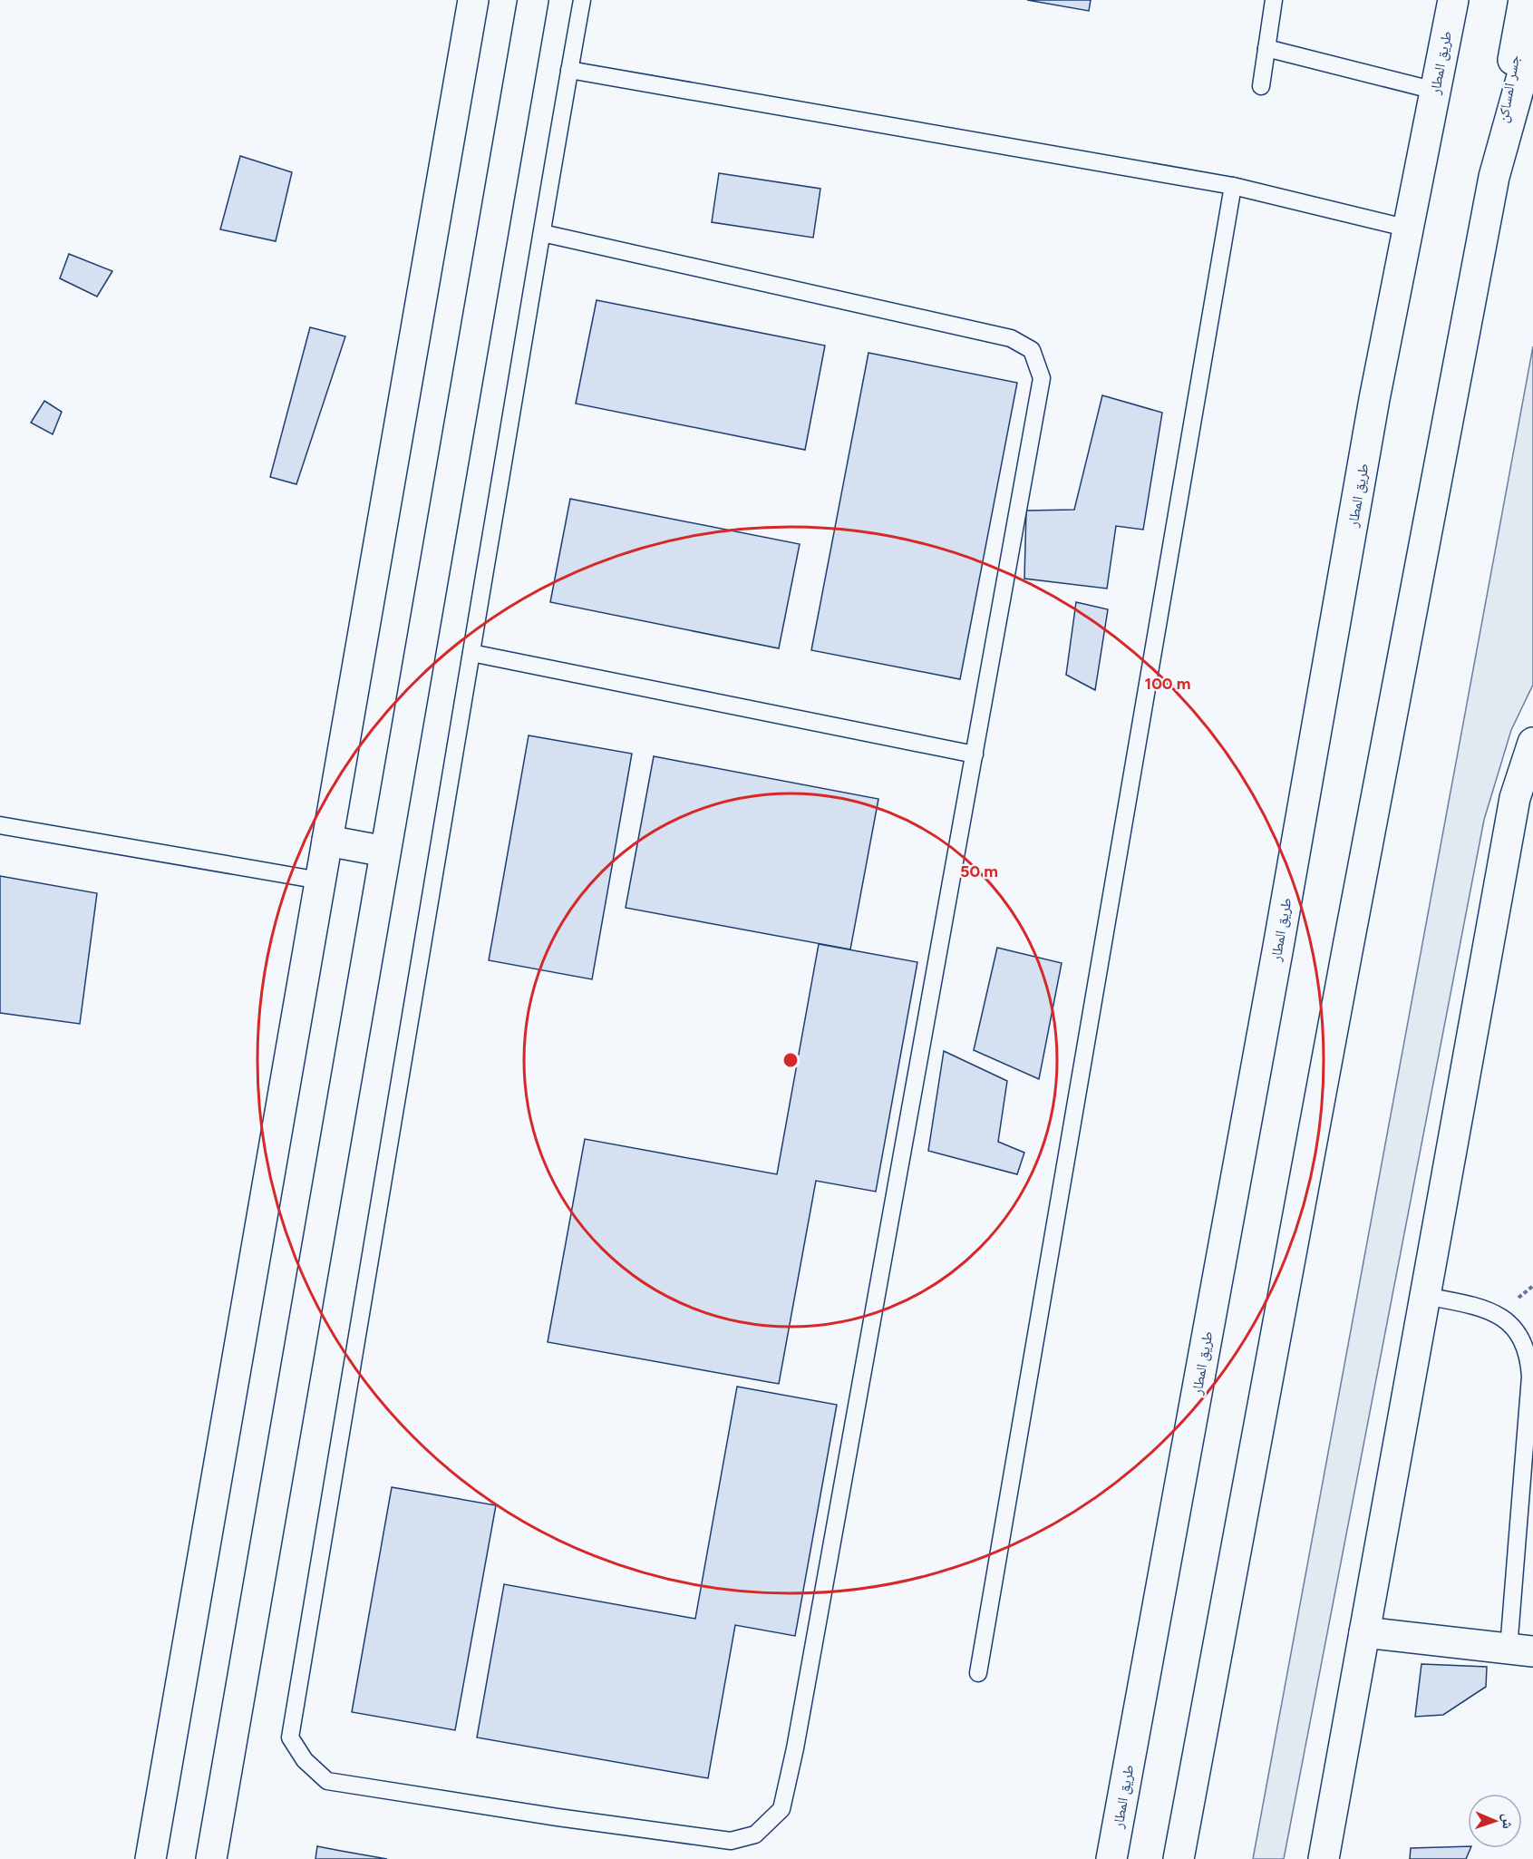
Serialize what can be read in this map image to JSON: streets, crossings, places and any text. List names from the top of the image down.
{
  "streets": {
    "main road": ["طريق المطار", "جسر المساكن"]
  },
  "north": "right",
  "rings": ["100 m", "50 m"]
}
